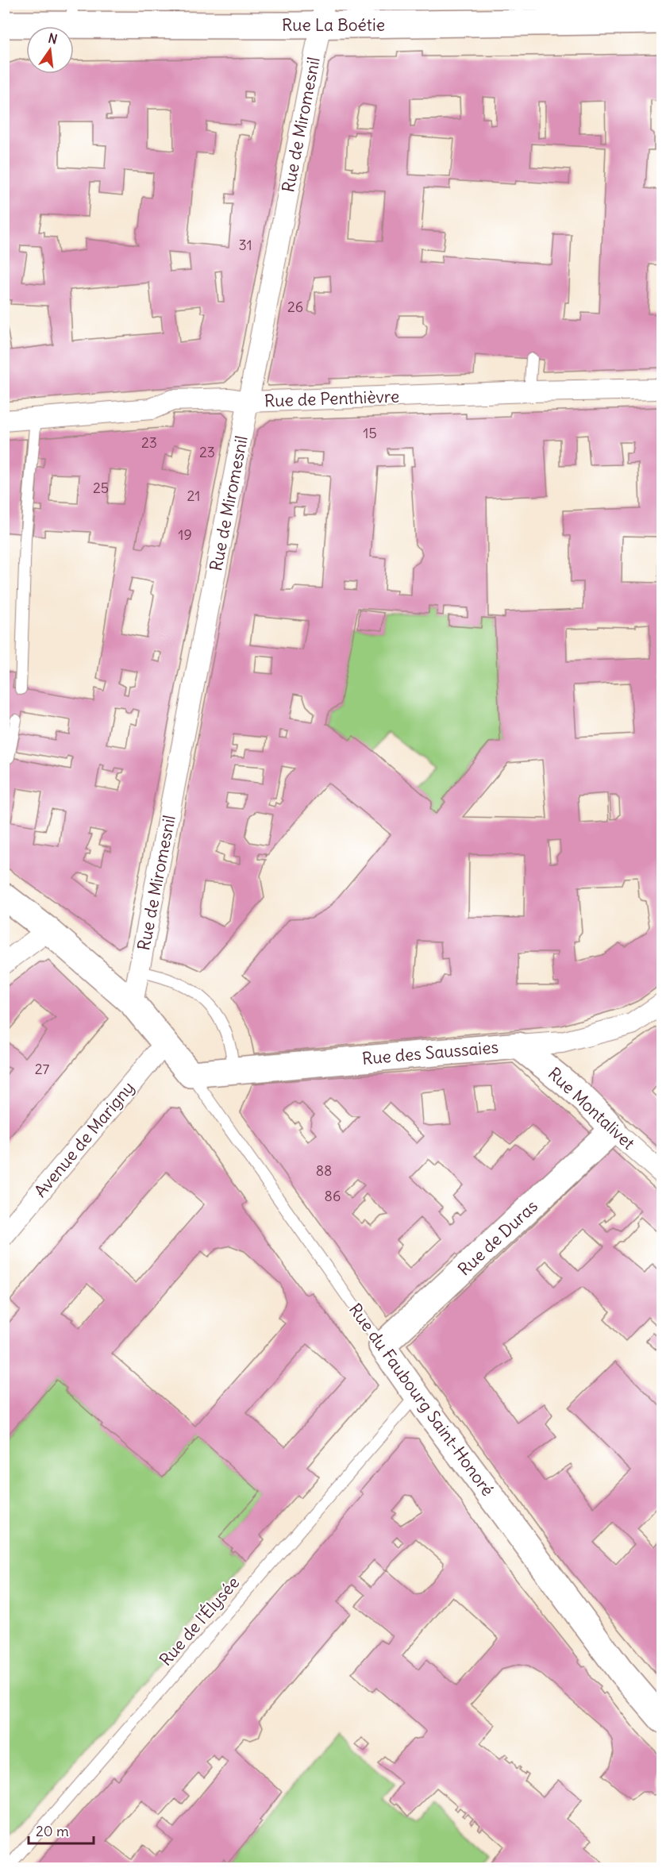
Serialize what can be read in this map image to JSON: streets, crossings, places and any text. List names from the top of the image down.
{
  "streets": {
    "street": [
      "Rue La Boétie",
      "Rue de Miromesnil",
      "Rue de Penthièvre",
      "Rue des Saussaies",
      "Rue Montalivet",
      "Avenue de Marigny",
      "Rue de Duras",
      "Rue du Faubourg Saint-Honoré"
    ],
    "lane": ["Rue de l'Élysée"]
  },
  "crossings": [
    ["Rue La Boétie", "Rue de Miromesnil"],
    ["Rue de Miromesnil", "Rue de Penthièvre"],
    ["Rue des Saussaies", "Rue Montalivet"],
    ["Rue des Saussaies", "Rue du Faubourg Saint-Honoré"],
    ["Rue Montalivet", "Rue de Duras"],
    ["Rue de Duras", "Rue du Faubourg Saint-Honoré"],
    ["Rue du Faubourg Saint-Honoré", "Rue de l'Élysée"]
  ],
  "house_numbers": [
    "31",
    "26",
    "15",
    "23",
    "23",
    "25",
    "21",
    "19",
    "27",
    "88",
    "86"
  ],
  "scale_bar": "20 m",
  "north": "top"
}
